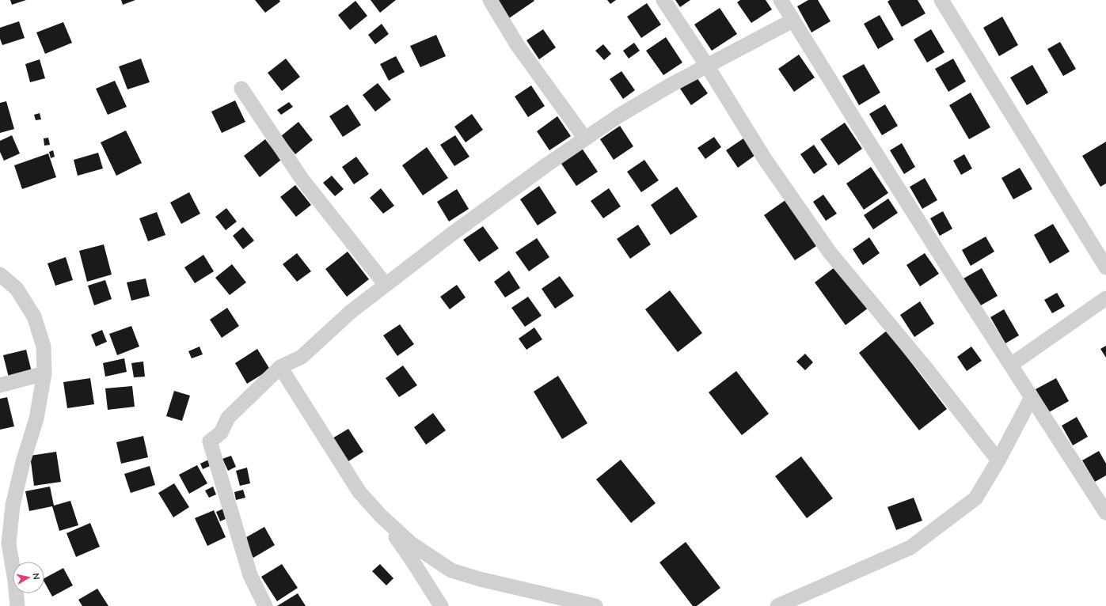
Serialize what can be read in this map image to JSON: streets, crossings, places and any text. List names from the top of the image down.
{
  "north": "right"
}
